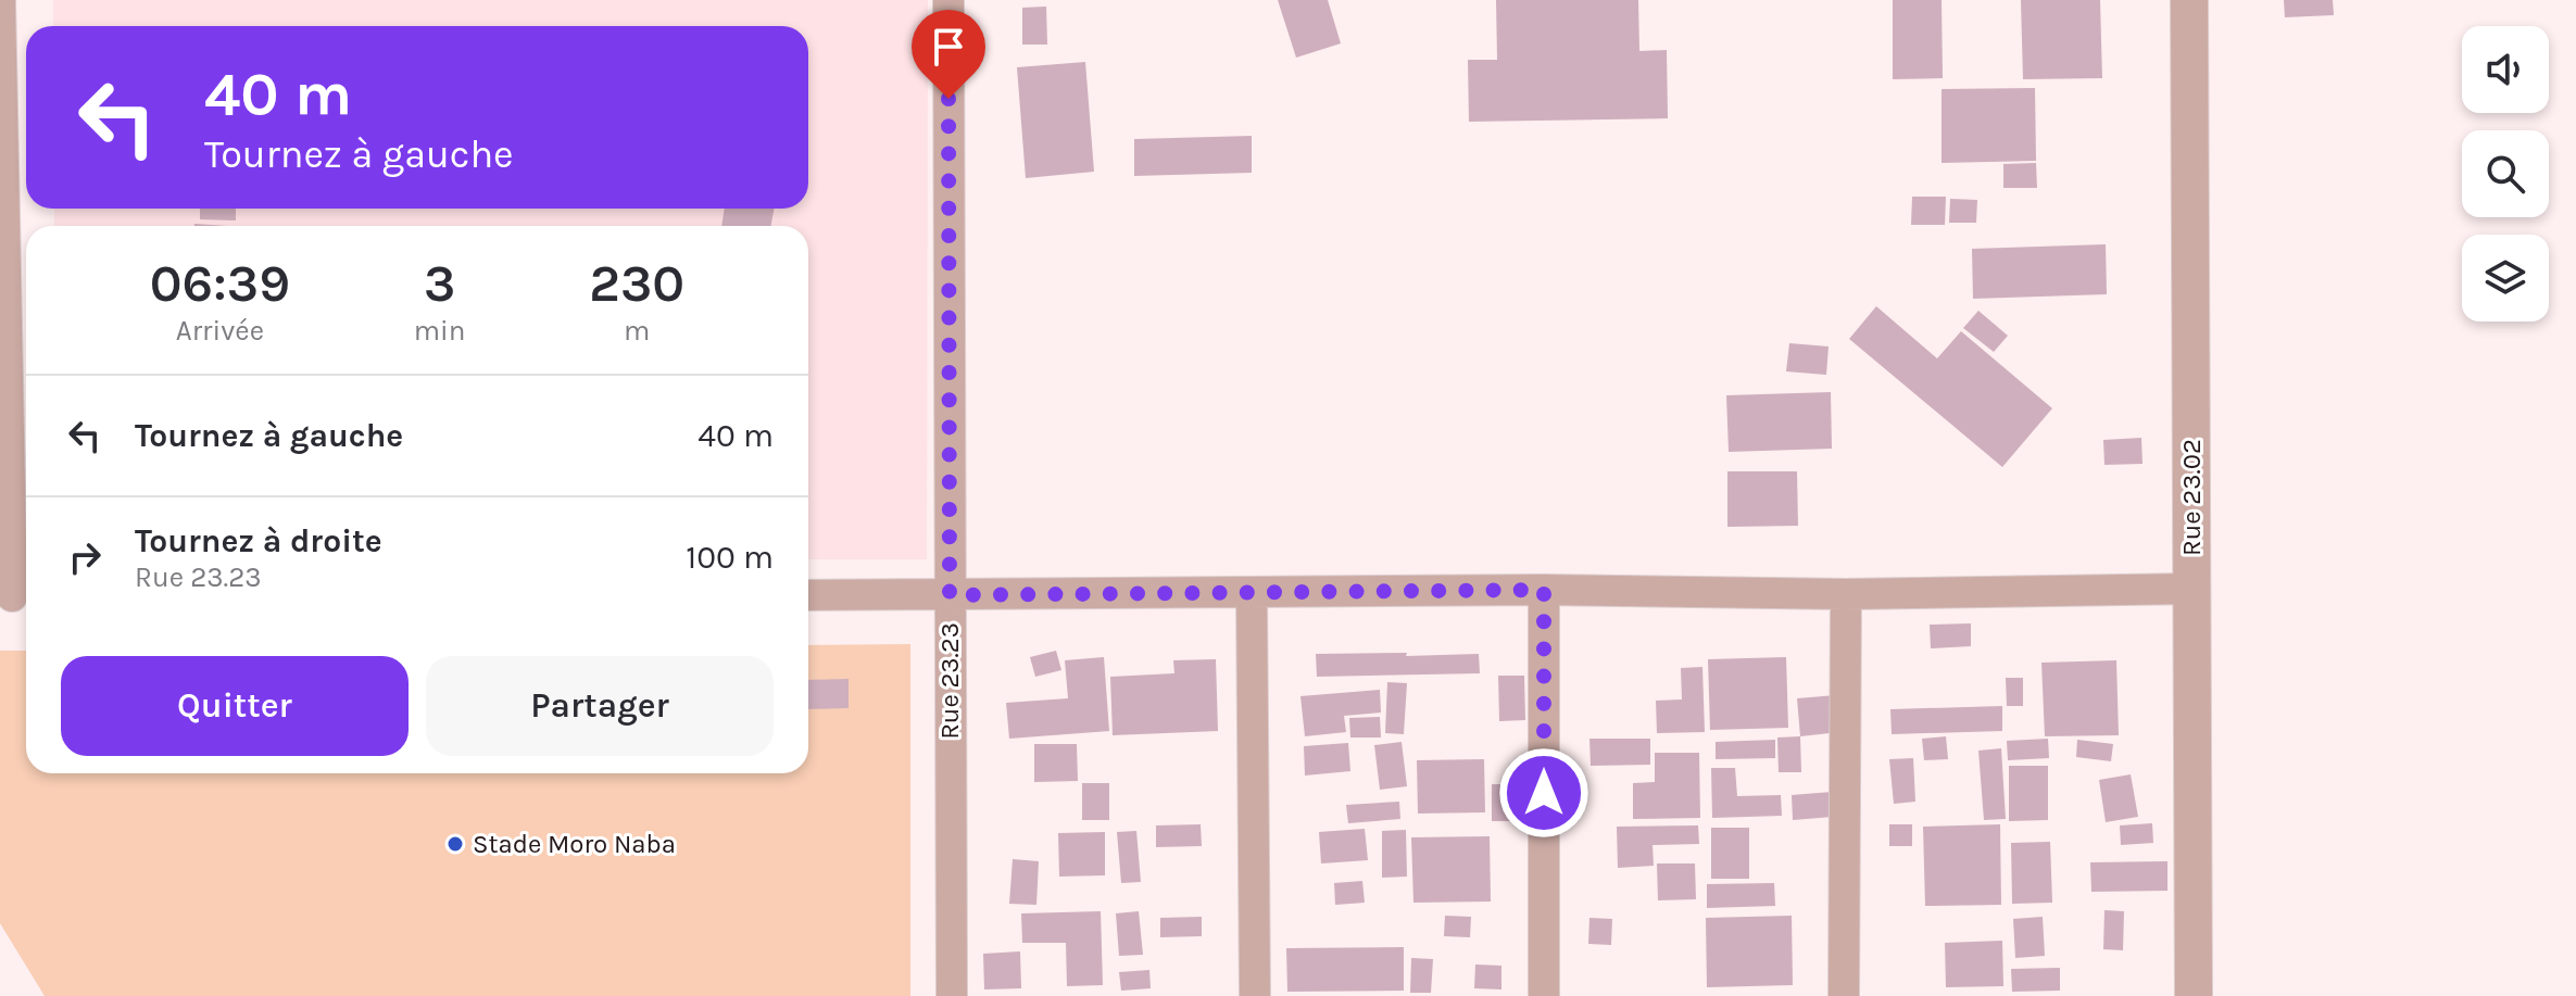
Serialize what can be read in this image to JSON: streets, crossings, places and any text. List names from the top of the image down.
{
  "streets": {
    "street": ["Rue 23.02", "Rue 23.23"]
  },
  "places": ["Stade Moro Naba"],
  "page": {
    "turn": ["40 m", "Tournez à gauche"],
    "eta": [
      "06:39",
      "Arrivée",
      "3",
      "min",
      "230",
      "m"
    ],
    "list": [
      {
        "name": "Tournez à gauche",
        "value": "40 m"
      },
      {
        "name": "Tournez à droite",
        "note": "Rue 23.23",
        "value": "100 m"
      }
    ],
    "buttons": ["Quitter", "Partager"]
  }
}
